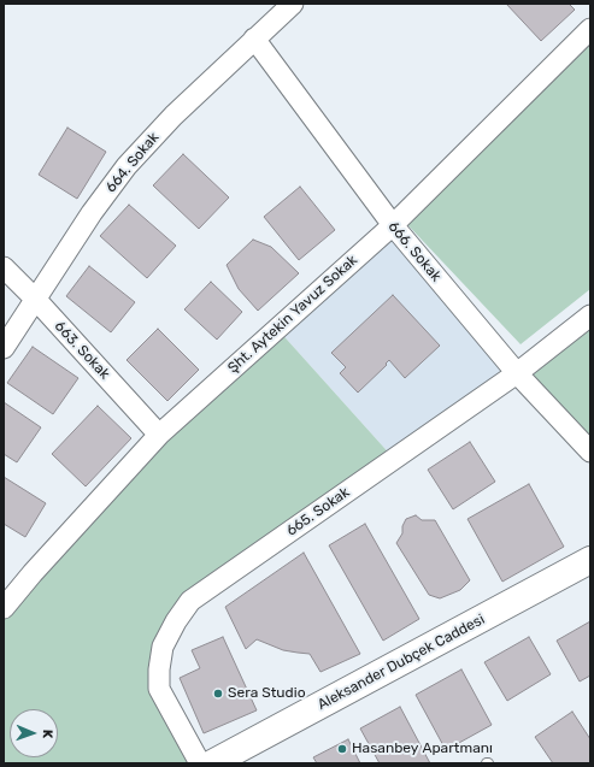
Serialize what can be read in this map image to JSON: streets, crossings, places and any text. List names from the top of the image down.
{
  "streets": {
    "main road": ["Aleksander Dubçek Caddesi"],
    "street": [
      "664. Sokak",
      "666. Sokak",
      "Şht. Aytekin Yavuz Sokak",
      "663. Sokak",
      "665. Sokak"
    ]
  },
  "crossings": [
    ["664. Sokak", "666. Sokak"],
    ["664. Sokak", "663. Sokak"],
    ["666. Sokak", "Şht. Aytekin Yavuz Sokak"],
    ["666. Sokak", "665. Sokak"],
    ["Şht. Aytekin Yavuz Sokak", "663. Sokak"]
  ],
  "places": ["Sera Studio", "Hasanbey Apartmanı"],
  "north": "right"
}
